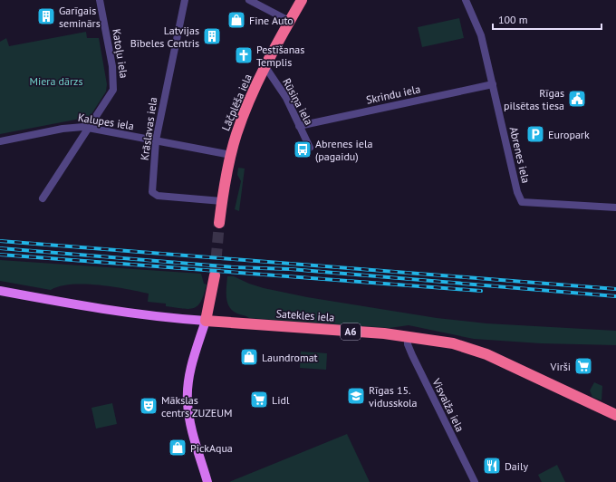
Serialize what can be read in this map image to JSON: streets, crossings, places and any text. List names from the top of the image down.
{
  "streets": {
    "highway": ["Lāčplēša iela", "Satekles iela", "A6"],
    "street": [
      "Katoļu iela",
      "Skrindu iela",
      "Rūsiņa iela",
      "Kalupes iela",
      "Krāslavas iela",
      "Abrenes iela",
      "Visvalža iela"
    ]
  },
  "crossings": [
    ["Katoļu iela", "Kalupes iela"],
    ["Skrindu iela", "Rūsiņa iela"],
    ["Skrindu iela", "Abrenes iela"],
    ["Rūsiņa iela", "Lāčplēša iela"],
    ["Lāčplēša iela", "Kalupes iela"],
    ["Lāčplēša iela", "Krāslavas iela"],
    ["Kalupes iela", "Krāslavas iela"],
    ["Satekles iela", "Visvalža iela"]
  ],
  "parks": ["Miera dārzs"],
  "places": {
    "building": ["Garīgais seminārs", "Latvijas Bībeles Centris"],
    "shop": ["Fine Auto", "Laundromat", "PickAqua"],
    "church": ["Pestīšanas Templis"],
    "public building": ["Rīgas pilsētas tiesa"],
    "parking": ["Europark"],
    "bus stop": ["Abrenes iela (pagaidu)"],
    "supermarket": ["Virši", "Lidl"],
    "school or university": ["Rīgas 15. vidusskola"],
    "theatre": ["Mākslas centrs ZUZEUM"],
    "restaurant": ["Daily"]
  },
  "scale_bar": "100 m"
}
